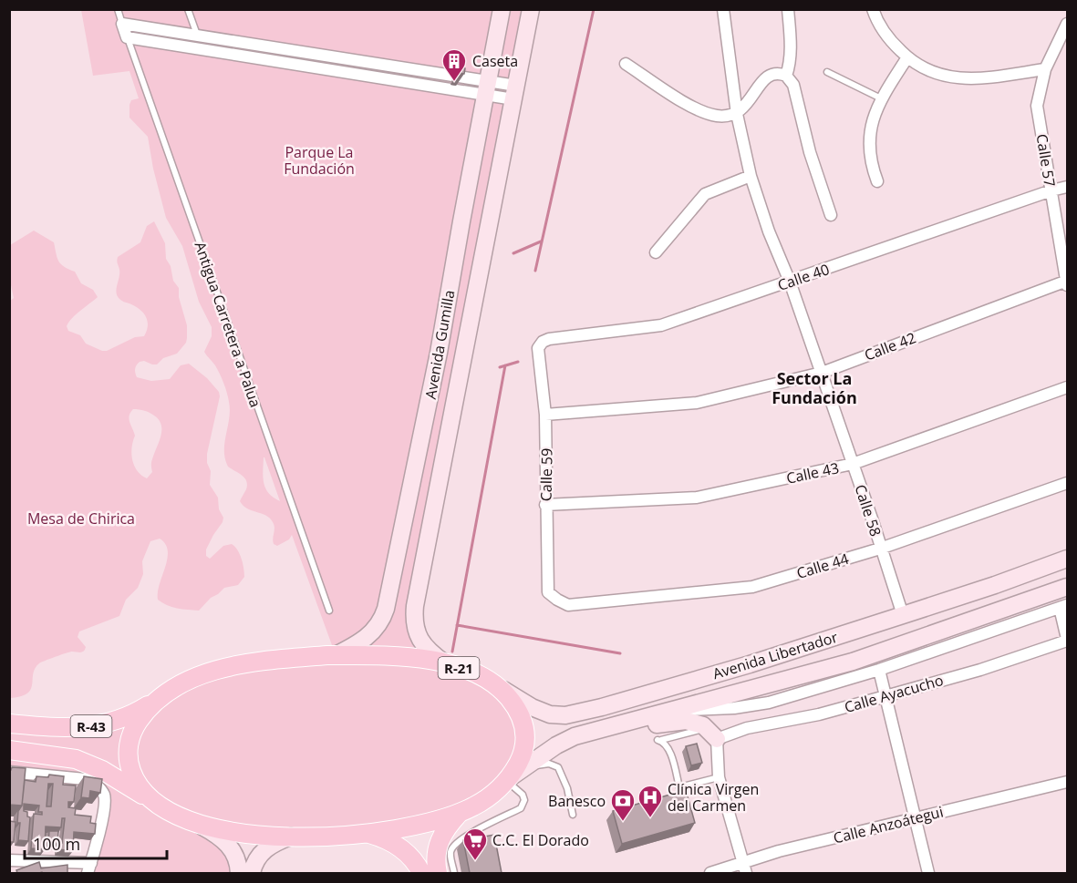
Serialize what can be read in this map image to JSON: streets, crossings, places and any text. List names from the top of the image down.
{
  "streets": {
    "main road": [
      "Avenida Gumilla",
      "Avenida Libertador",
      "R-21",
      "R-43"
    ],
    "street": [
      "Calle 57",
      "Calle 40",
      "Calle 42",
      "Calle 43",
      "Calle 59",
      "Calle 58",
      "Calle 44",
      "Calle Ayacucho",
      "Calle Anzoátegui"
    ],
    "lane": ["Antigua Carretera a Palua"]
  },
  "crossings": [
    ["Calle 57", "Calle 40"],
    ["Calle 57", "Calle 42"],
    ["Calle 40", "Calle 59"],
    ["Calle 40", "Calle 58"],
    ["Avenida Gumilla", "R-21"],
    ["Calle 42", "Calle 59"],
    ["Calle 42", "Calle 58"],
    ["Calle 43", "Calle 59"],
    ["Calle 43", "Calle 58"],
    ["Calle 59", "Calle 44"],
    ["Calle 58", "Calle 44"],
    ["Calle 58", "Avenida Libertador"],
    ["Avenida Libertador", "R-21"],
    ["R-21", "R-43"]
  ],
  "districts": ["Sector La Fundación"],
  "parks": ["Parque La Fundación", "Mesa de Chirica"],
  "places": {
    "building": ["Caseta"],
    "hospital": ["Clínica Virgen del Carmen"],
    "bank": ["Banesco"],
    "supermarket": ["C.C. El Dorado"]
  },
  "scale_bar": "100 m"
}
